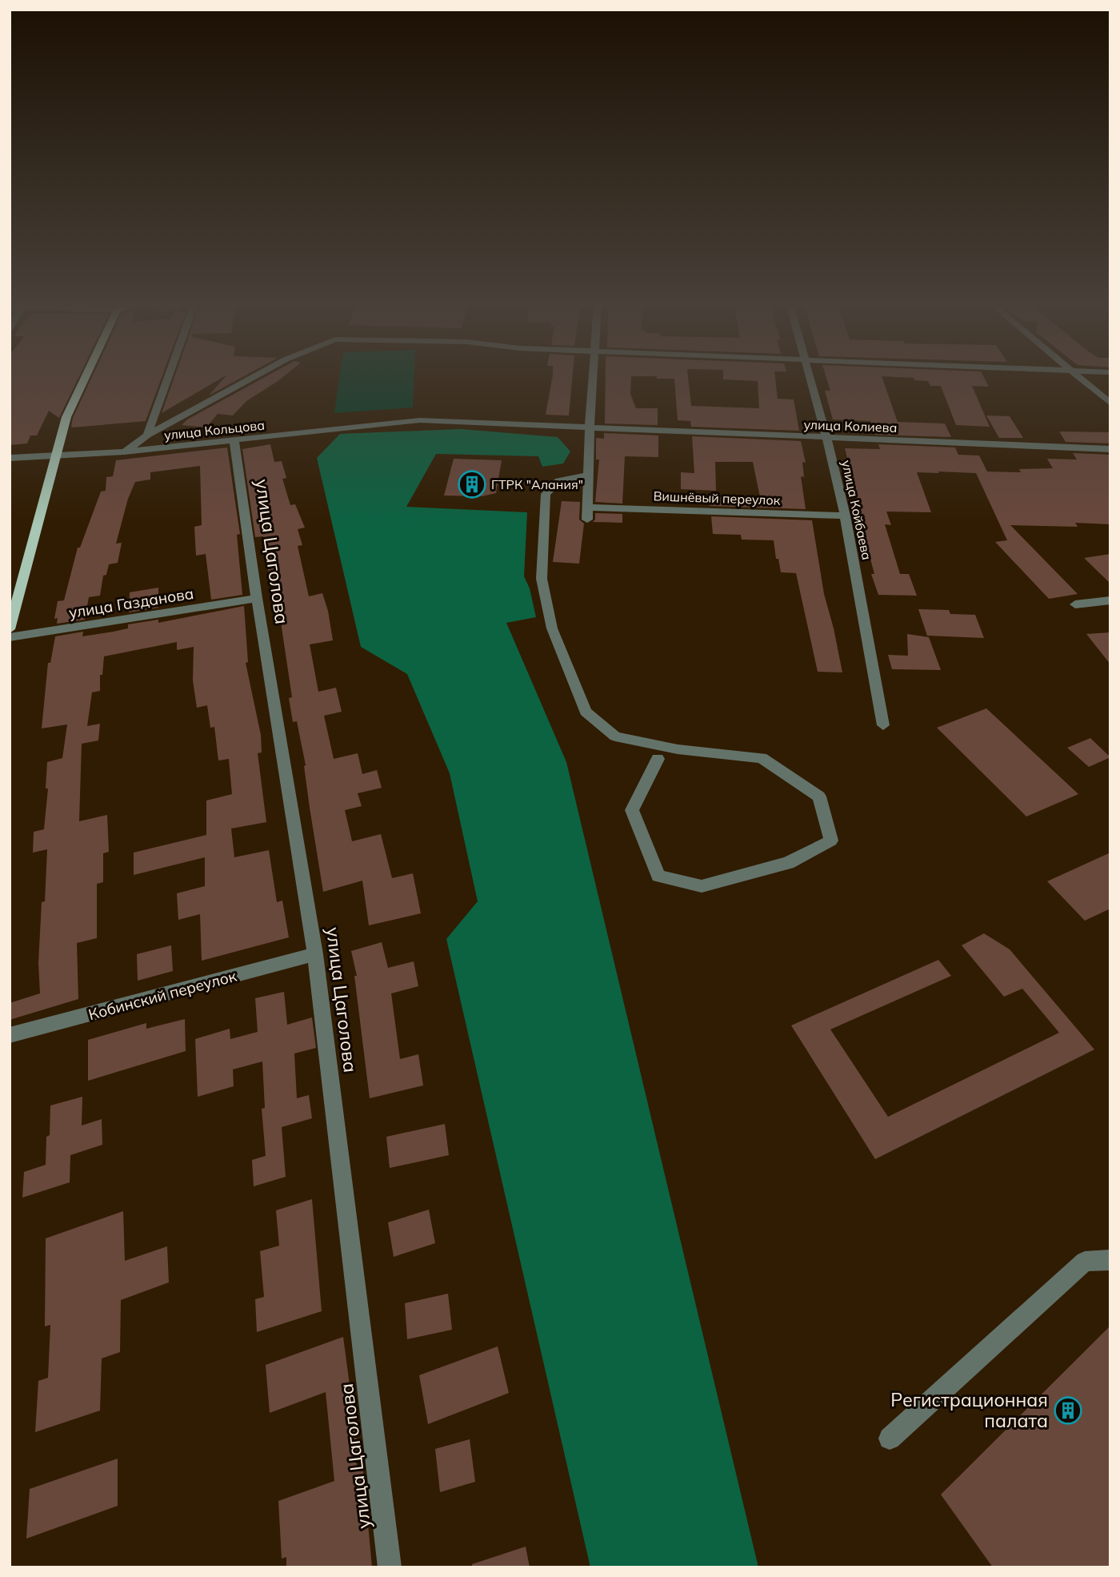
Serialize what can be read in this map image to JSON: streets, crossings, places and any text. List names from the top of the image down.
{
  "streets": {
    "street": [
      "улица Колиева",
      "улица Кольцова",
      "Вишнёвый переулок",
      "улица Койбаева",
      "улица Цаголова",
      "улица Газданова",
      "Кобинский переулок"
    ]
  },
  "crossings": [
    ["улица Колиева", "улица Кольцова"],
    ["улица Колиева", "улица Койбаева"],
    ["улица Кольцова", "улица Цаголова"],
    ["Вишнёвый переулок", "улица Койбаева"],
    ["улица Цаголова", "улица Газданова"],
    ["улица Цаголова", "Кобинский переулок"]
  ],
  "places": {
    "building": ["ГТРК \"Алания\"", "Регистрационная палата"]
  }
}
